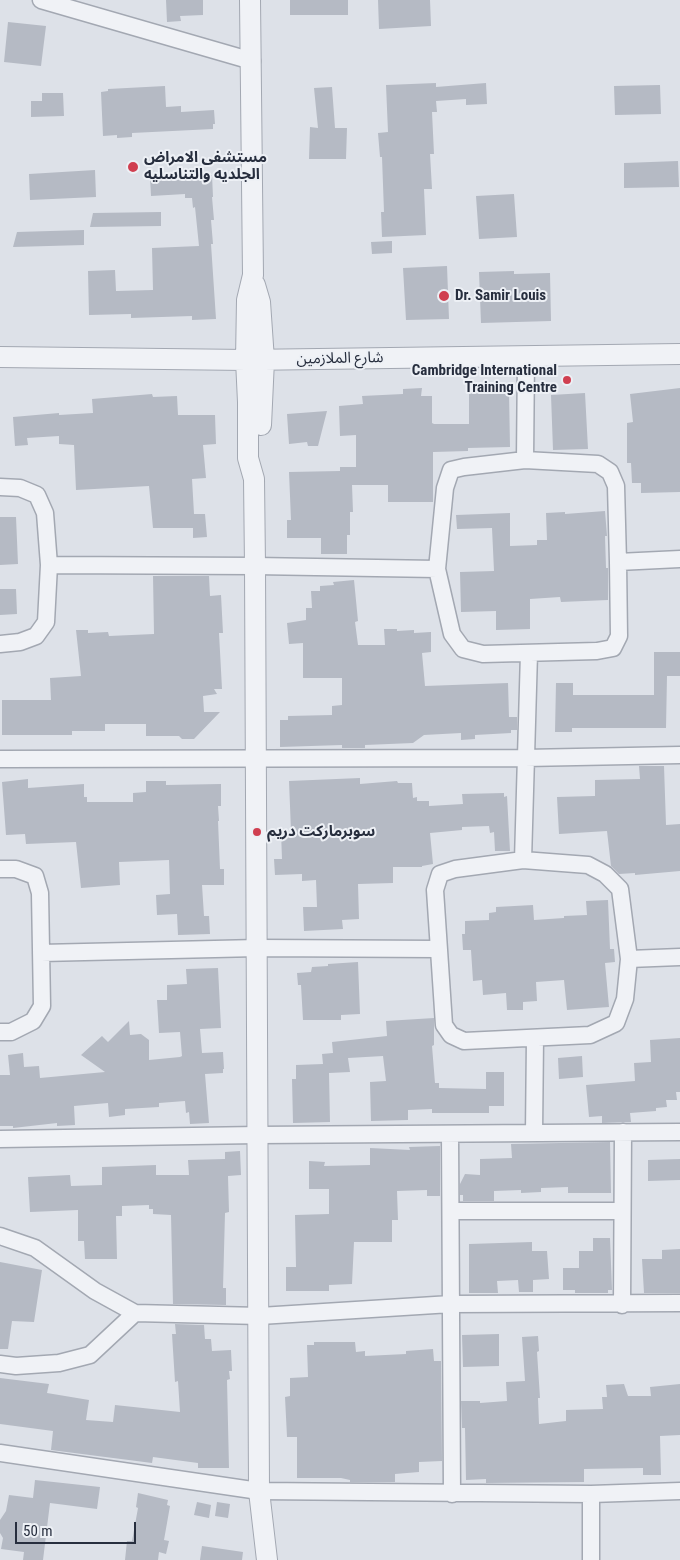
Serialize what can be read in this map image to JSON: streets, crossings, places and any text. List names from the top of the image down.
{
  "streets": {
    "street": ["شارع الملازمين"]
  },
  "places": [
    "مستشفى الامراض الجلديه والتناسليه",
    "Dr. Samir Louis",
    "Cambridge International Training Centre",
    "سوبرماركت دريم"
  ],
  "scale_bar": "50 m"
}
